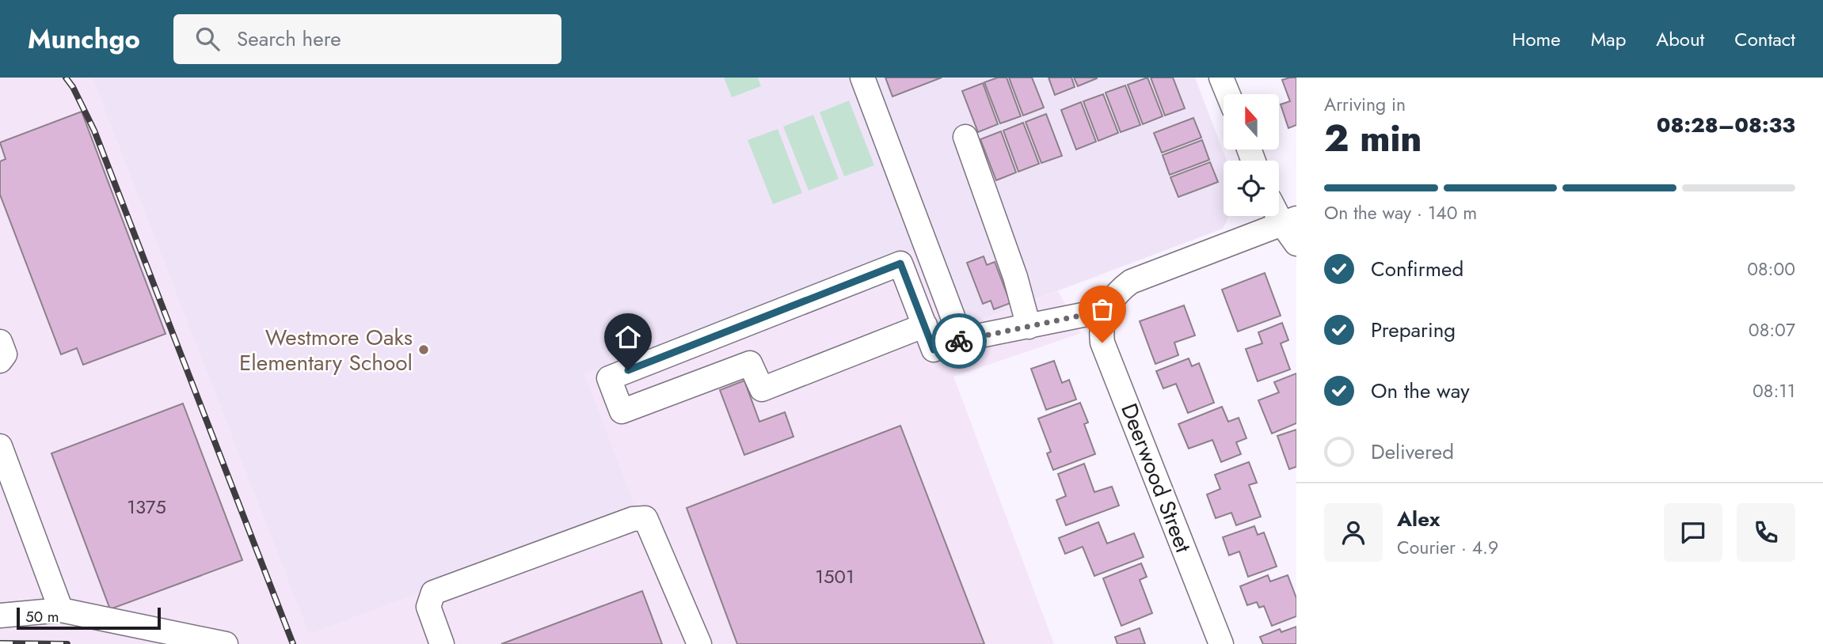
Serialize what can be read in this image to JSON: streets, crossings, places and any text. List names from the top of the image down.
{
  "streets": {
    "street": ["Deerwood Street"]
  },
  "places": ["Westmore Oaks Elementary School"],
  "house_numbers": ["1375", "1501"],
  "scale_bar": "50 m",
  "north": "top",
  "page": {
    "header": "Munchgo",
    "search": "Search here",
    "nav": [
      "Home",
      "Map",
      "About",
      "Contact"
    ],
    "heading": ["2 min", "Arriving in", "08:28–08:33"],
    "panel": ["Alex", "Courier · 4.9"],
    "bar": "On the way · 140 m",
    "list": [
      ["Confirmed", "08:00"],
      ["Preparing", "08:07"],
      ["On the way", "08:11"],
      "Delivered"
    ],
    "scale": "50 m"
  }
}
